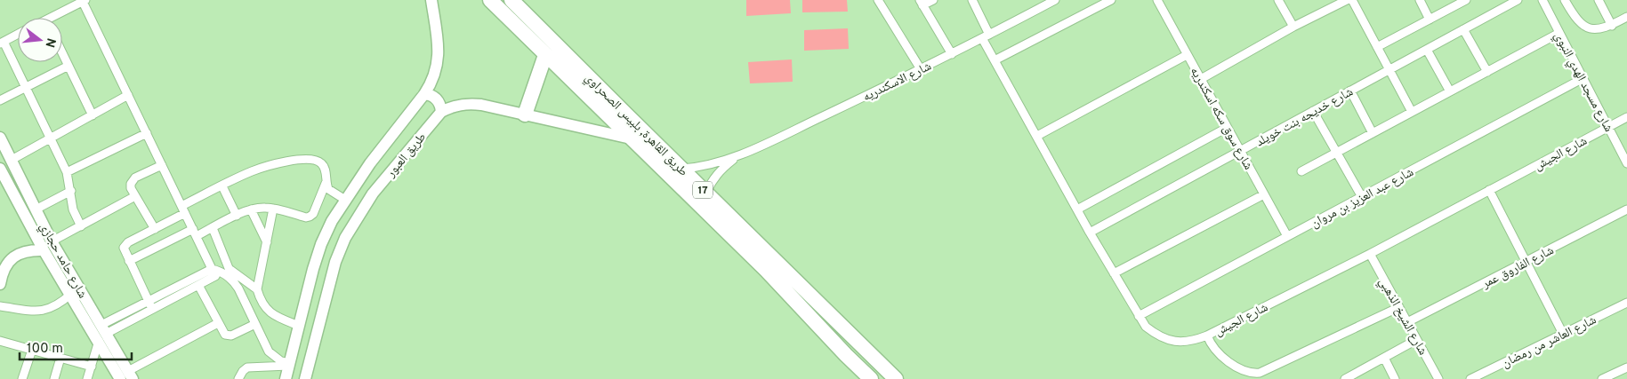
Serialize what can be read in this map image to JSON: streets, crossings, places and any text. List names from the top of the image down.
{
  "streets": {
    "highway": ["طريق القاهرة, بلبيس الصحراوي", "17"],
    "street": [
      "شارع الاسكندريه",
      "شارع مسجد الهدي النبوي",
      "شارع خديجه بنت خويلد",
      "شارع سوق سكه اسكندريه",
      "شارع الجيش",
      "طريق العبور",
      "شارع عبد العزيز بن مروان",
      "شارع حامد حجازي",
      "شارع الفاروق عمر",
      "شارع الشيخ الذهبي",
      "شارع العاشر من رمضان"
    ]
  },
  "crossings": [
    ["شارع الاسكندريه", "طريق القاهرة, بلبيس الصحراوي"],
    ["شارع الاسكندريه", "شارع الجيش"],
    ["شارع مسجد الهدي النبوي", "شارع الجيش"],
    ["شارع مسجد الهدي النبوي", "شارع عبد العزيز بن مروان"],
    ["شارع خديجه بنت خويلد", "شارع سوق سكه اسكندريه"],
    ["شارع خديجه بنت خويلد", "شارع الجيش"],
    ["شارع سوق سكه اسكندريه", "شارع عبد العزيز بن مروان"],
    ["شارع الجيش", "شارع عبد العزيز بن مروان"],
    ["شارع الجيش", "شارع الشيخ الذهبي"],
    ["شارع الفاروق عمر", "شارع الشيخ الذهبي"]
  ],
  "scale_bar": "100 m",
  "north": "right"
}
